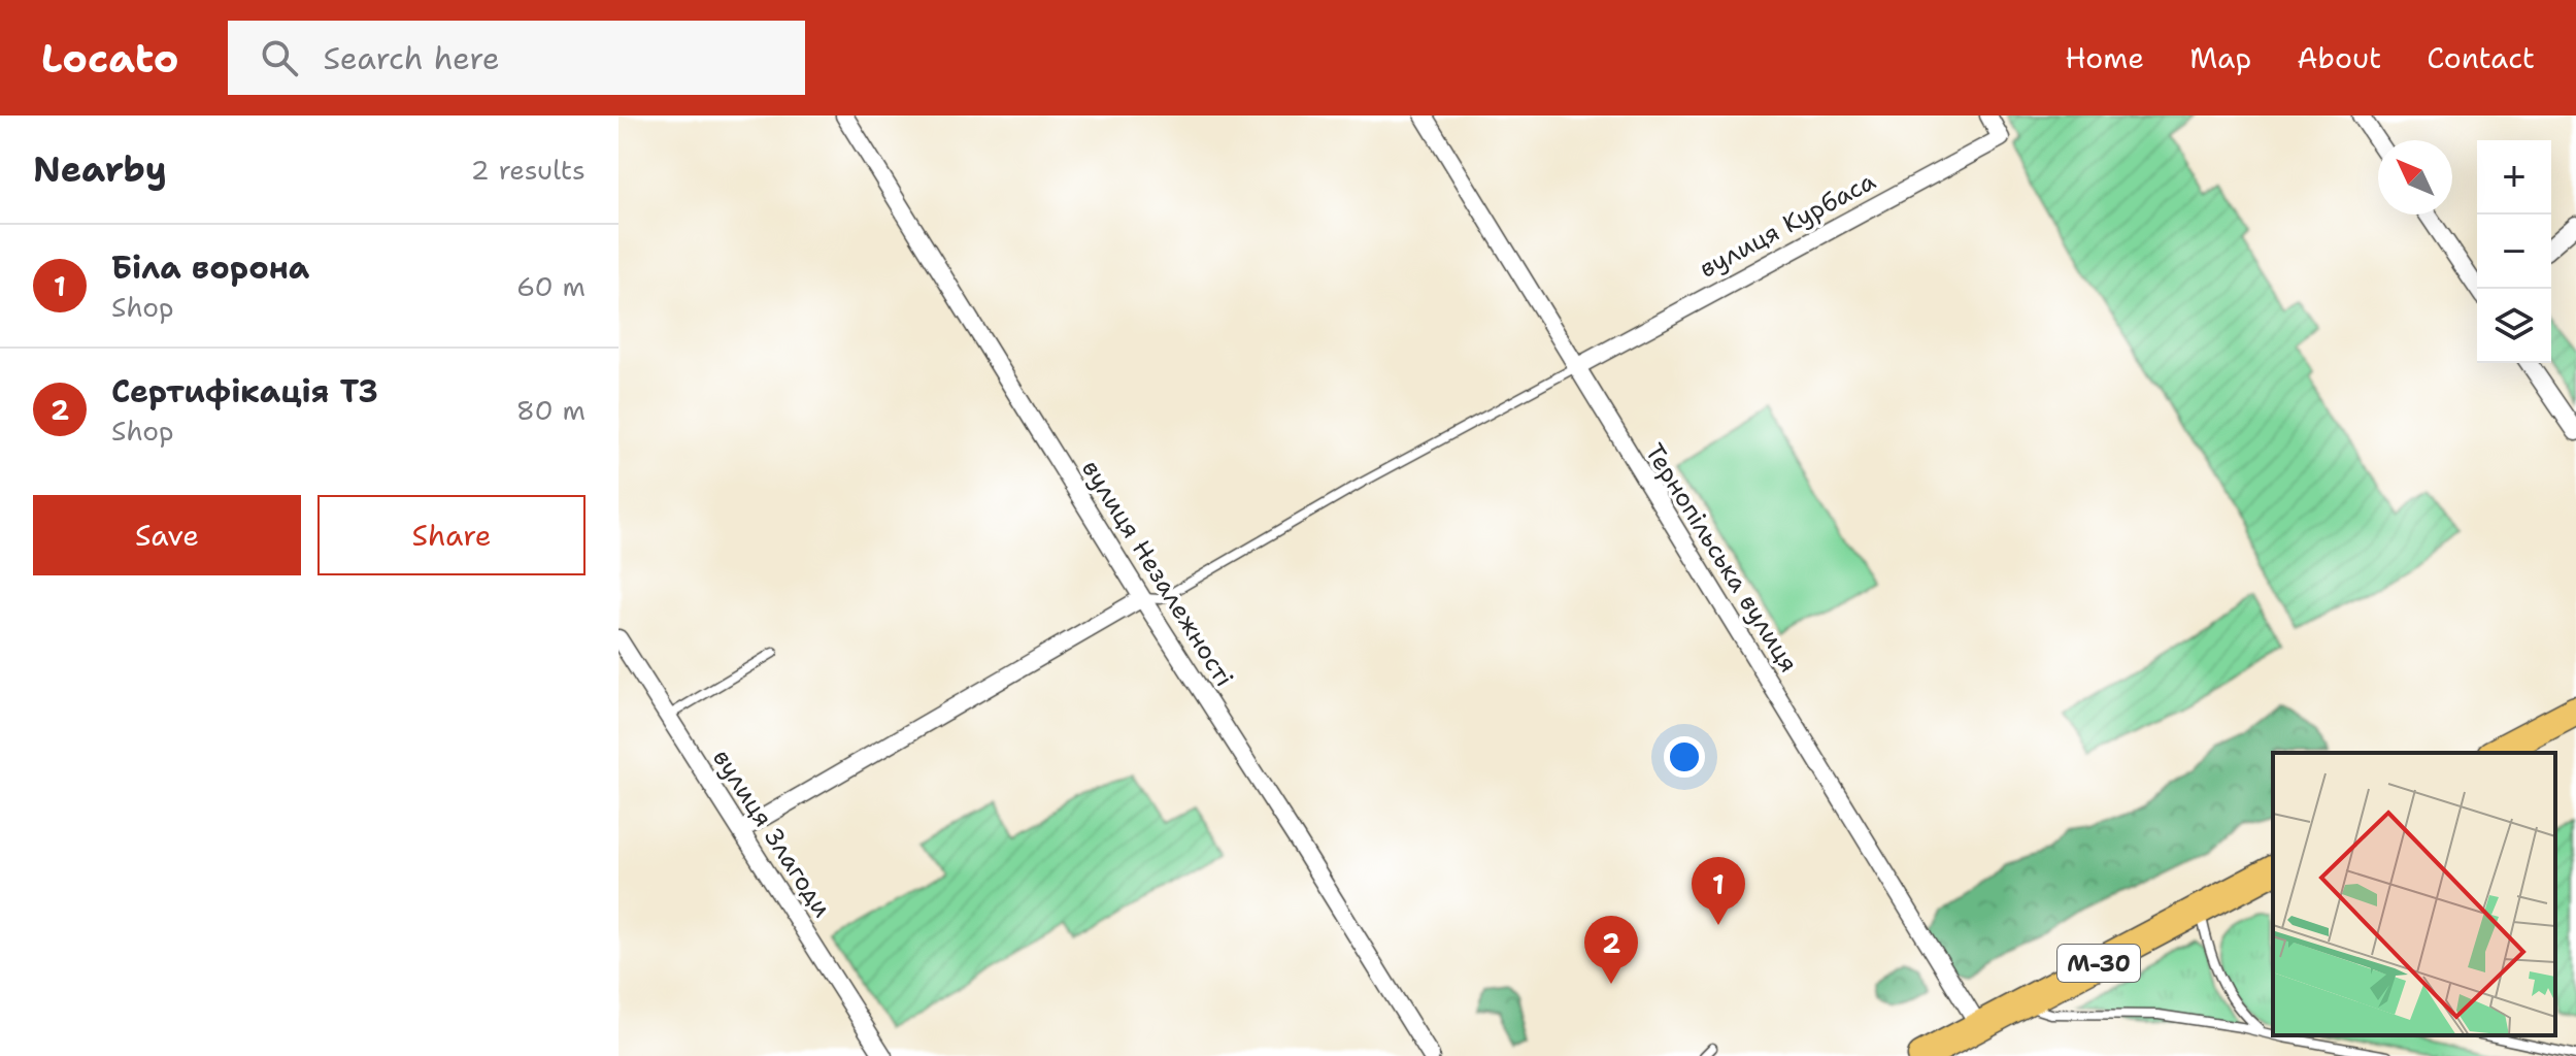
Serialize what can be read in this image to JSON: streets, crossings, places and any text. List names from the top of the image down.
{
  "streets": {
    "highway": ["М-30"],
    "street": [
      "вулиця Курбаса",
      "Тернопільська вулиця",
      "вулиця Незалежності",
      "вулиця Злагоди"
    ]
  },
  "crossings": [
    ["вулиця Курбаса", "Тернопільська вулиця"],
    ["Тернопільська вулиця", "М-30"]
  ],
  "north": "top left",
  "page": {
    "header": "Locato",
    "search": "Search here",
    "nav": [
      "Home",
      "Map",
      "About",
      "Contact"
    ],
    "heading": ["Nearby", "2 results"],
    "map_buttons": ["+", "−"],
    "list": [
      {
        "mark": "1",
        "name": "Біла ворона",
        "note": "Shop",
        "value": "60 m"
      },
      {
        "mark": "2",
        "name": "Сертифікація ТЗ",
        "note": "Shop",
        "value": "80 m"
      }
    ],
    "buttons": ["Save", "Share"],
    "pins": ["1", "2"]
  }
}
